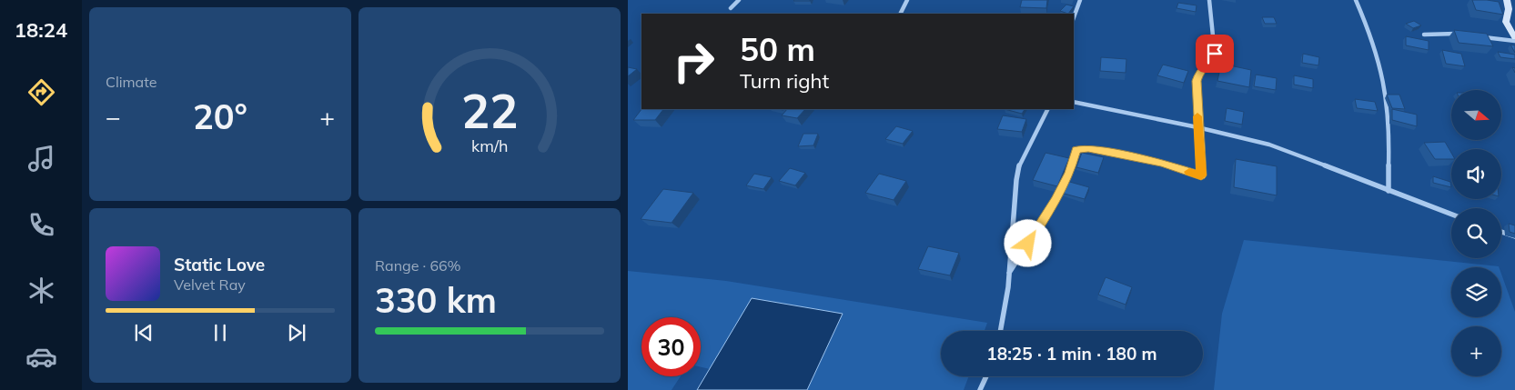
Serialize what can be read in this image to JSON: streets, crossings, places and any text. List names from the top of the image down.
{
  "north": "right",
  "page": {
    "tabs": "18:24",
    "tile": [
      "Climate",
      ["Range · 66%", "330 km"]
    ],
    "turn": ["50 m", "Turn right"],
    "map_buttons": "+",
    "heat": ["−", "20°", "+"],
    "song": ["Static Love", "Velvet Ray"],
    "limit": "30",
    "trip": "18:25 · 1 min · 180 m",
    "gauge": ["22", "km/h"]
  }
}
